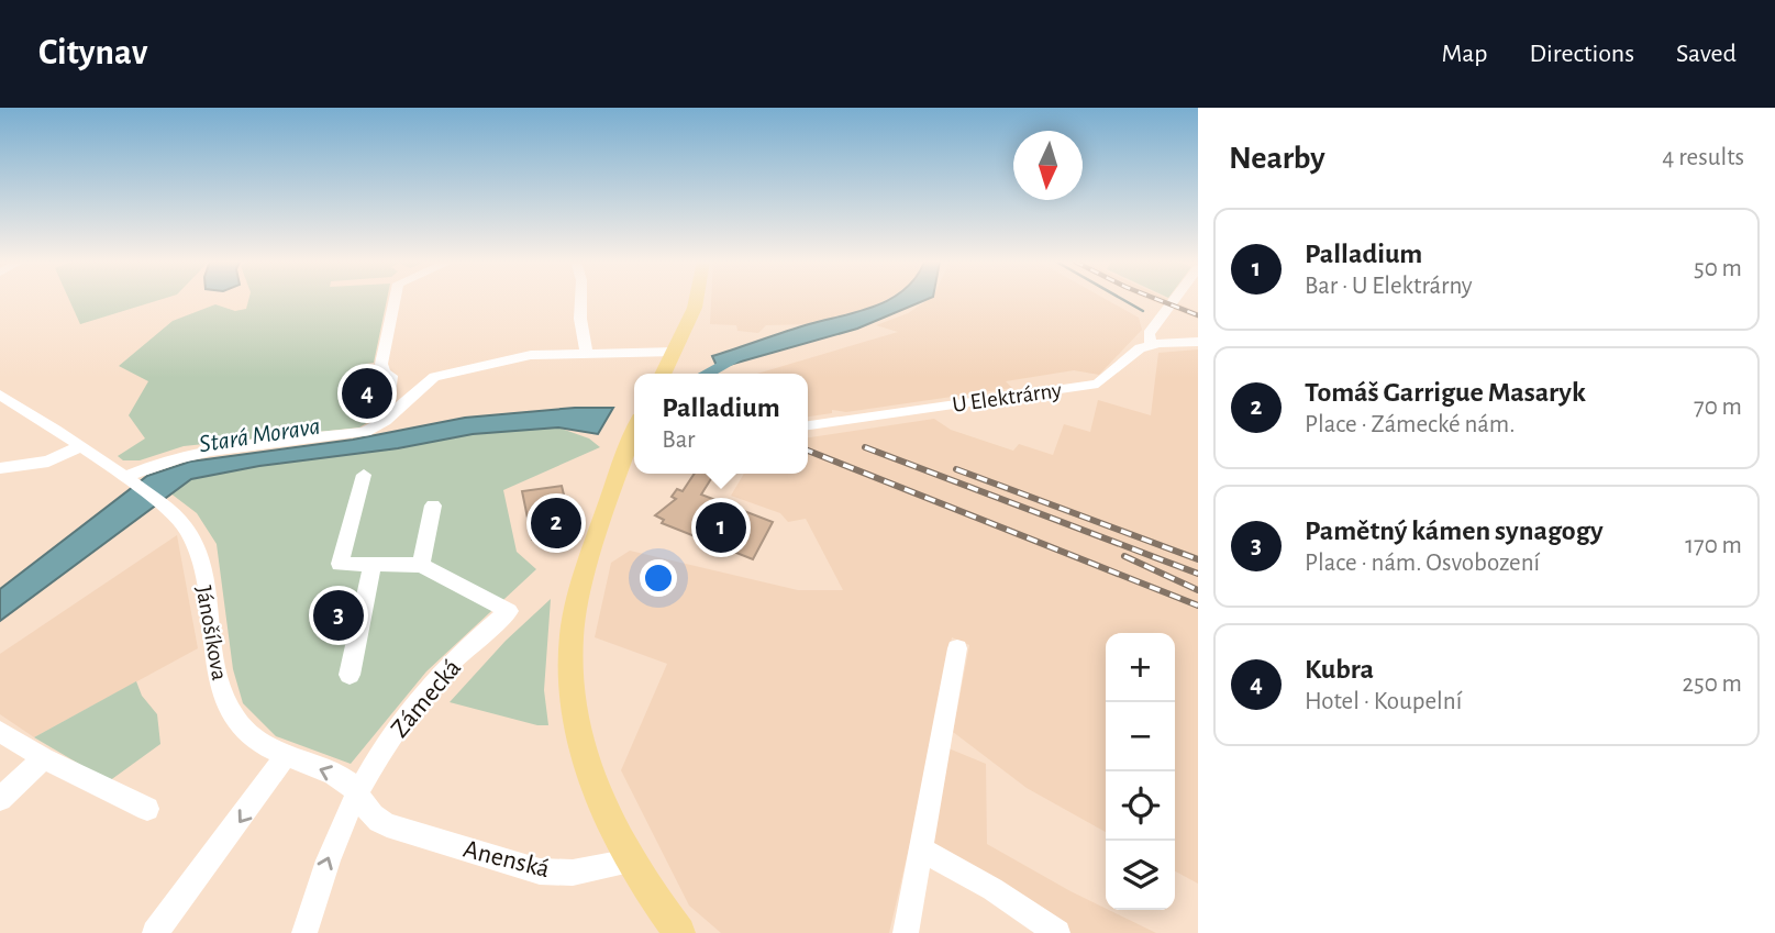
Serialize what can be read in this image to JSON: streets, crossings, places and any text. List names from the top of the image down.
{
  "streets": {
    "street": [
      "U Elektrárny",
      "Jánošíkova",
      "Zámecká",
      "Anenská"
    ]
  },
  "crossings": [
    ["Jánošíkova", "Zámecká"],
    ["Jánošíkova", "Anenská"],
    ["Zámecká", "Anenská"]
  ],
  "water": ["Stará Morava"],
  "north": "bottom",
  "page": {
    "header": "Citynav",
    "nav": ["Map", "Directions", "Saved"],
    "heading": ["Nearby", "4 results"],
    "list": [
      {
        "mark": "1",
        "name": "Palladium",
        "note": "Bar · U Elektrárny",
        "value": "50 m"
      },
      {
        "mark": "2",
        "name": "Tomáš Garrigue Masaryk",
        "note": "Place · Zámecké nám.",
        "value": "70 m"
      },
      {
        "mark": "3",
        "name": "Pamětný kámen synagogy",
        "note": "Place · nám. Osvobození",
        "value": "170 m"
      },
      {
        "mark": "4",
        "name": "Kubra",
        "note": "Hotel · Koupelní",
        "value": "250 m"
      }
    ],
    "pins": [
      "4",
      "2",
      "1",
      "3"
    ],
    "popup": ["Palladium", "Bar"],
    "map_buttons": ["+", "−"]
  }
}
